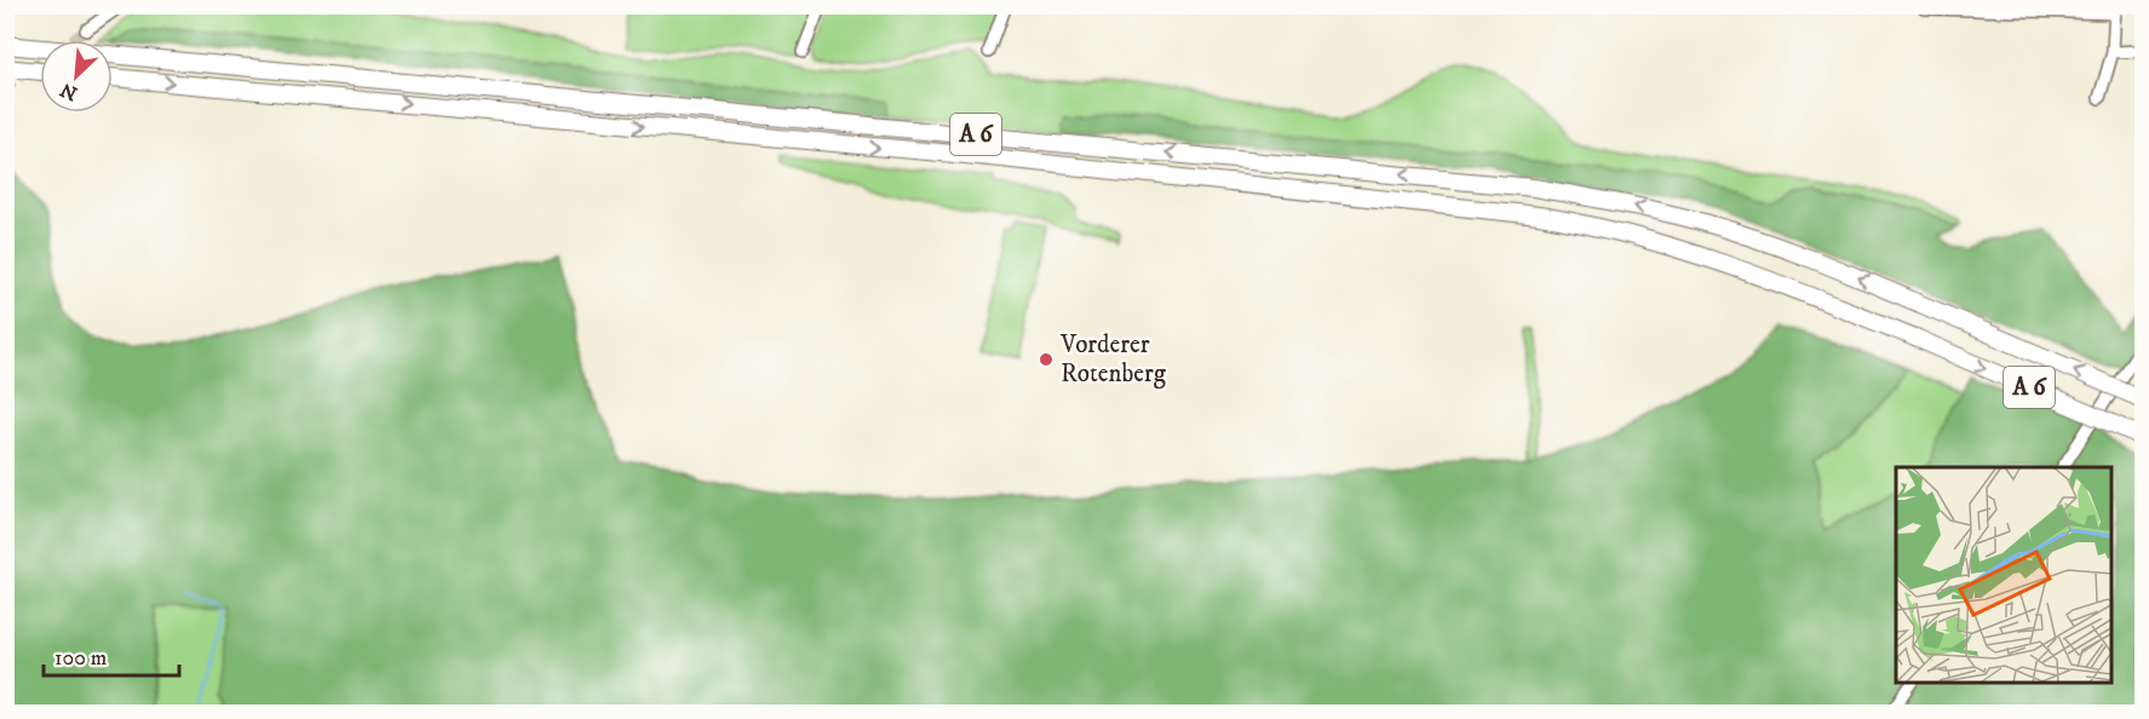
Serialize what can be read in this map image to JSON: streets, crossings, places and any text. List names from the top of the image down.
{
  "streets": {
    "highway": ["A 6"]
  },
  "places": ["Vorderer Rotenberg"],
  "scale_bar": "100 m",
  "north": "bottom left"
}
